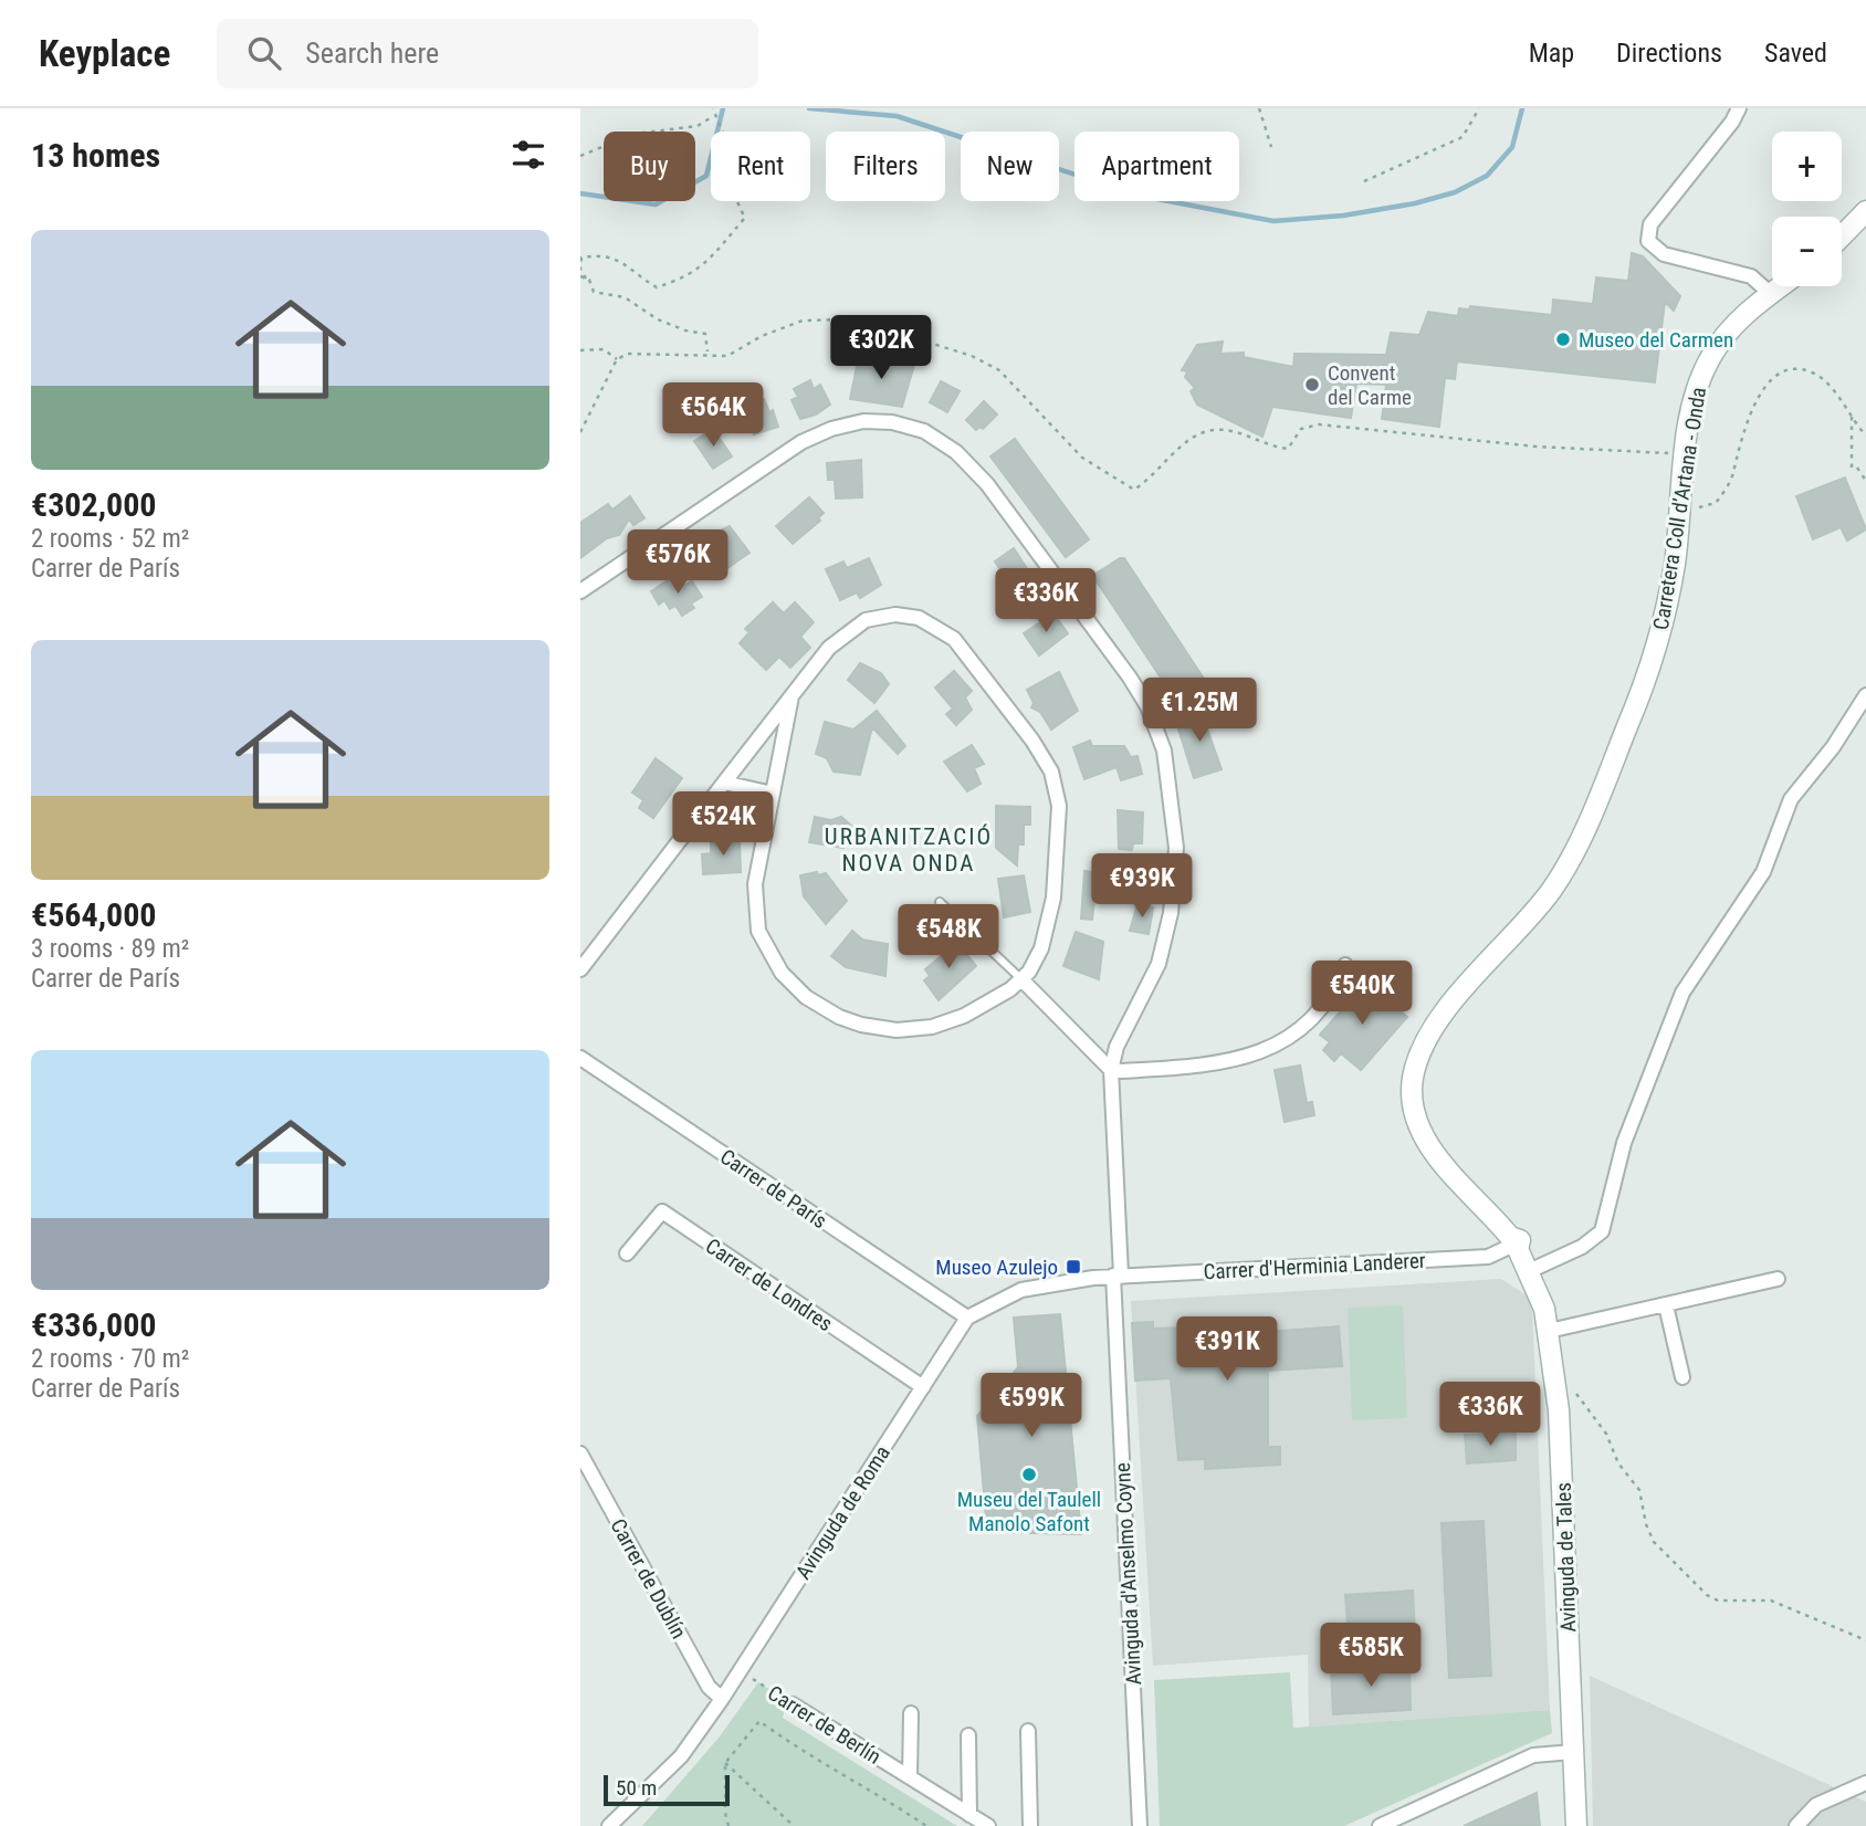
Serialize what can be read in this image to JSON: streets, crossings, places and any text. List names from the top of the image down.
{
  "streets": {
    "main road": ["Carretera Coll d’Artana - Onda", "Avinguda de Tales"],
    "street": [
      "Carrer de París",
      "Carrer d'Herminia Landerer",
      "Carrer de Londres",
      "Avinguda de Roma",
      "Avinguda d'Anselmo Coyne",
      "Carrer de Dublín",
      "Carrer de Berlín"
    ]
  },
  "crossings": [
    ["Carretera Coll d’Artana - Onda", "Carrer d'Herminia Landerer"],
    ["Carretera Coll d’Artana - Onda", "Avinguda de Tales"],
    ["Carrer de París", "Avinguda de Roma"],
    ["Carrer d'Herminia Landerer", "Avinguda de Roma"],
    ["Carrer d'Herminia Landerer", "Avinguda de Tales"],
    ["Carrer d'Herminia Landerer", "Avinguda d'Anselmo Coyne"],
    ["Carrer de Londres", "Avinguda de Roma"],
    ["Avinguda de Roma", "Avinguda d'Anselmo Coyne"],
    ["Avinguda de Roma", "Carrer de Dublín"],
    ["Avinguda de Roma", "Carrer de Berlín"]
  ],
  "districts": ["URBANITZACIÓ NOVA ONDA"],
  "places": {
    "other": ["Museo del Carmen", "Convent del Carme", "Museu del Taulell Manolo Safont"],
    "transit": ["Museo Azulejo"]
  },
  "scale_bar": "50 m",
  "page": {
    "header": "Keyplace",
    "search": "Search here",
    "nav": ["Map", "Directions", "Saved"],
    "heading": "13 homes",
    "map_buttons": ["+", "−"],
    "chip": [
      "Buy",
      "Rent",
      "Filters",
      "New",
      "Apartment"
    ],
    "list": [
      {
        "name": "€302,000",
        "note": "2 rooms · 52 m² · Carrer de París"
      },
      {
        "name": "€564,000",
        "note": "3 rooms · 89 m² · Carrer de París"
      },
      {
        "name": "€336,000",
        "note": "2 rooms · 70 m² · Carrer de París"
      }
    ],
    "price": [
      "€302K",
      "€564K",
      "€576K",
      "€336K",
      "€1.25M",
      "€524K",
      "€939K",
      "€548K",
      "€540K",
      "€391K",
      "€599K",
      "€336K",
      "€585K"
    ],
    "scale": "50 m"
  }
}
